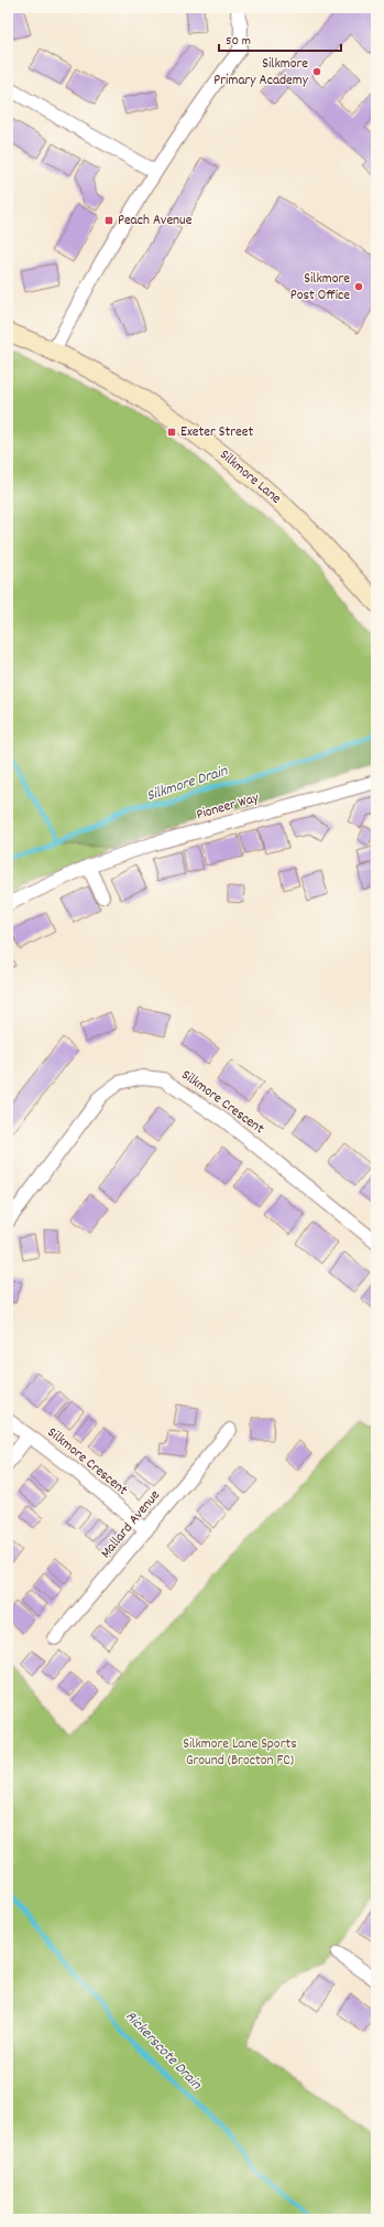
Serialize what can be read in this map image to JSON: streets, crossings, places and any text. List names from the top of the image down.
{
  "streets": {
    "street": [
      "Silkmore Lane",
      "Pioneer Way",
      "Silkmore Crescent",
      "Mallard Avenue"
    ]
  },
  "crossings": [
    ["Silkmore Crescent", "Mallard Avenue"]
  ],
  "water": ["Silkmore Drain", "Rickerscote Drain"],
  "parks": ["Silkmore Lane Sports Ground (Brocton FC)"],
  "places": {
    "other": ["Silkmore Primary Academy", "Silkmore Post Office"],
    "transit": ["Peach Avenue", "Exeter Street"]
  },
  "scale_bar": "50 m"
}
